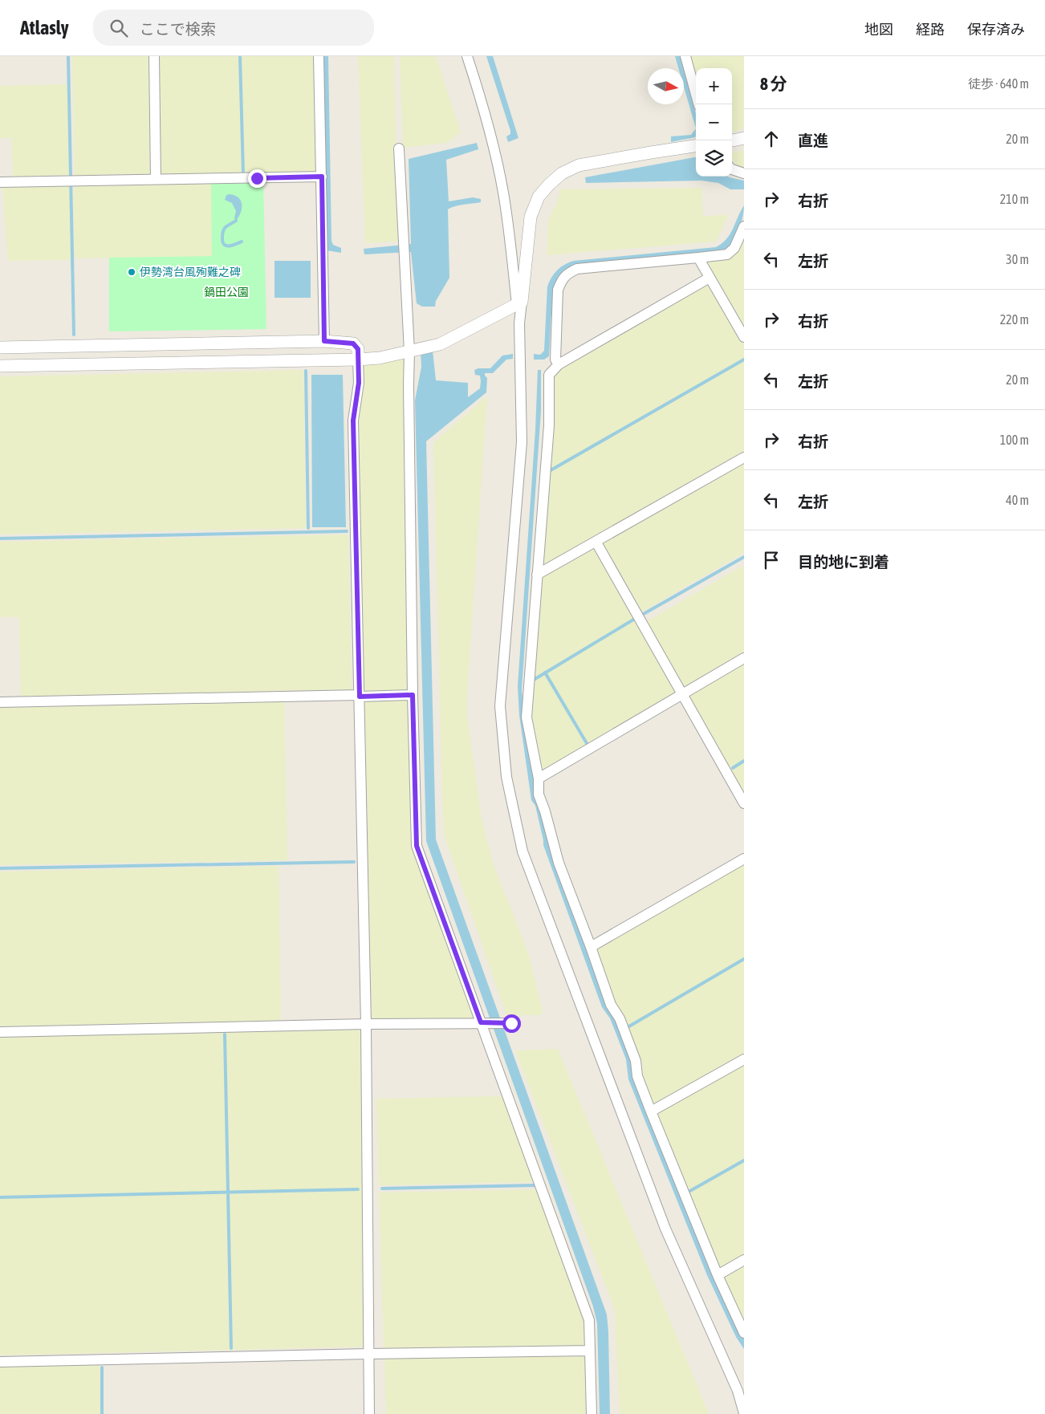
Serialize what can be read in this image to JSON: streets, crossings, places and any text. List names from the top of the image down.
{
  "parks": ["鍋田公園"],
  "places": ["伊勢湾台風殉難之碑"],
  "north": "right",
  "page": {
    "header": "Atlasly",
    "search": "ここで検索",
    "nav": ["地図", "経路", "保存済み"],
    "heading": ["8 分", "徒歩 · 640 m"],
    "map_buttons": ["+", "−"],
    "list": [
      ["直進", "20 m"],
      ["右折", "210 m"],
      ["左折", "30 m"],
      ["右折", "220 m"],
      ["左折", "20 m"],
      ["右折", "100 m"],
      ["左折", "40 m"],
      "目的地に到着"
    ]
  }
}
